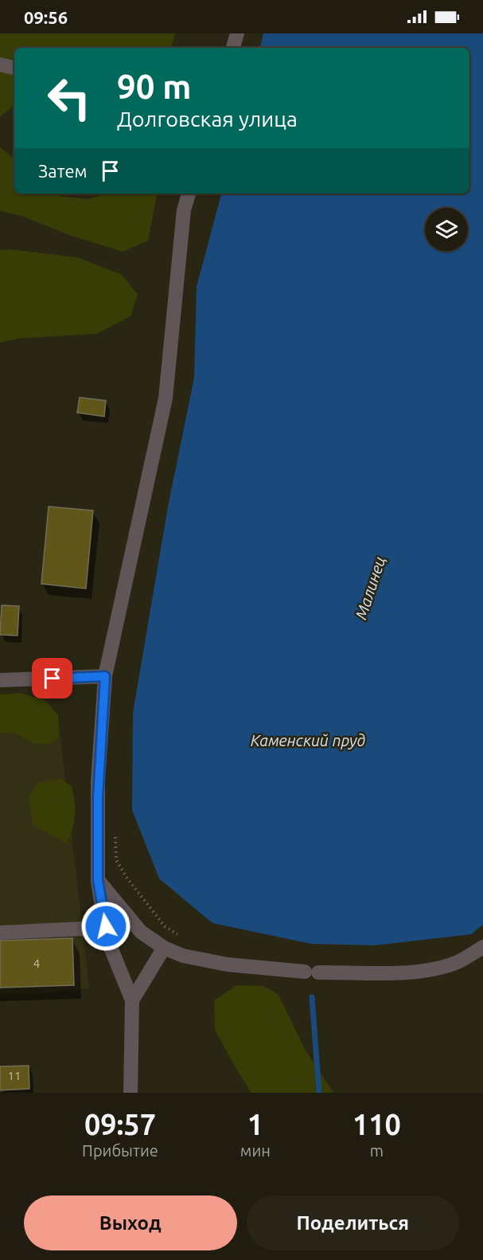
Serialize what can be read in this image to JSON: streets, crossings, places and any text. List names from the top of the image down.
{
  "water": ["Малинец", "Каменский пруд"],
  "house_numbers": ["4", "11"],
  "page": {
    "status": "09:56",
    "turn": ["90 m", "Долговская улица"],
    "then": "Затем",
    "eta": [
      "09:57",
      "Прибытие",
      "1",
      "мин",
      "110",
      "m"
    ],
    "buttons": ["Выход", "Поделиться"]
  }
}
